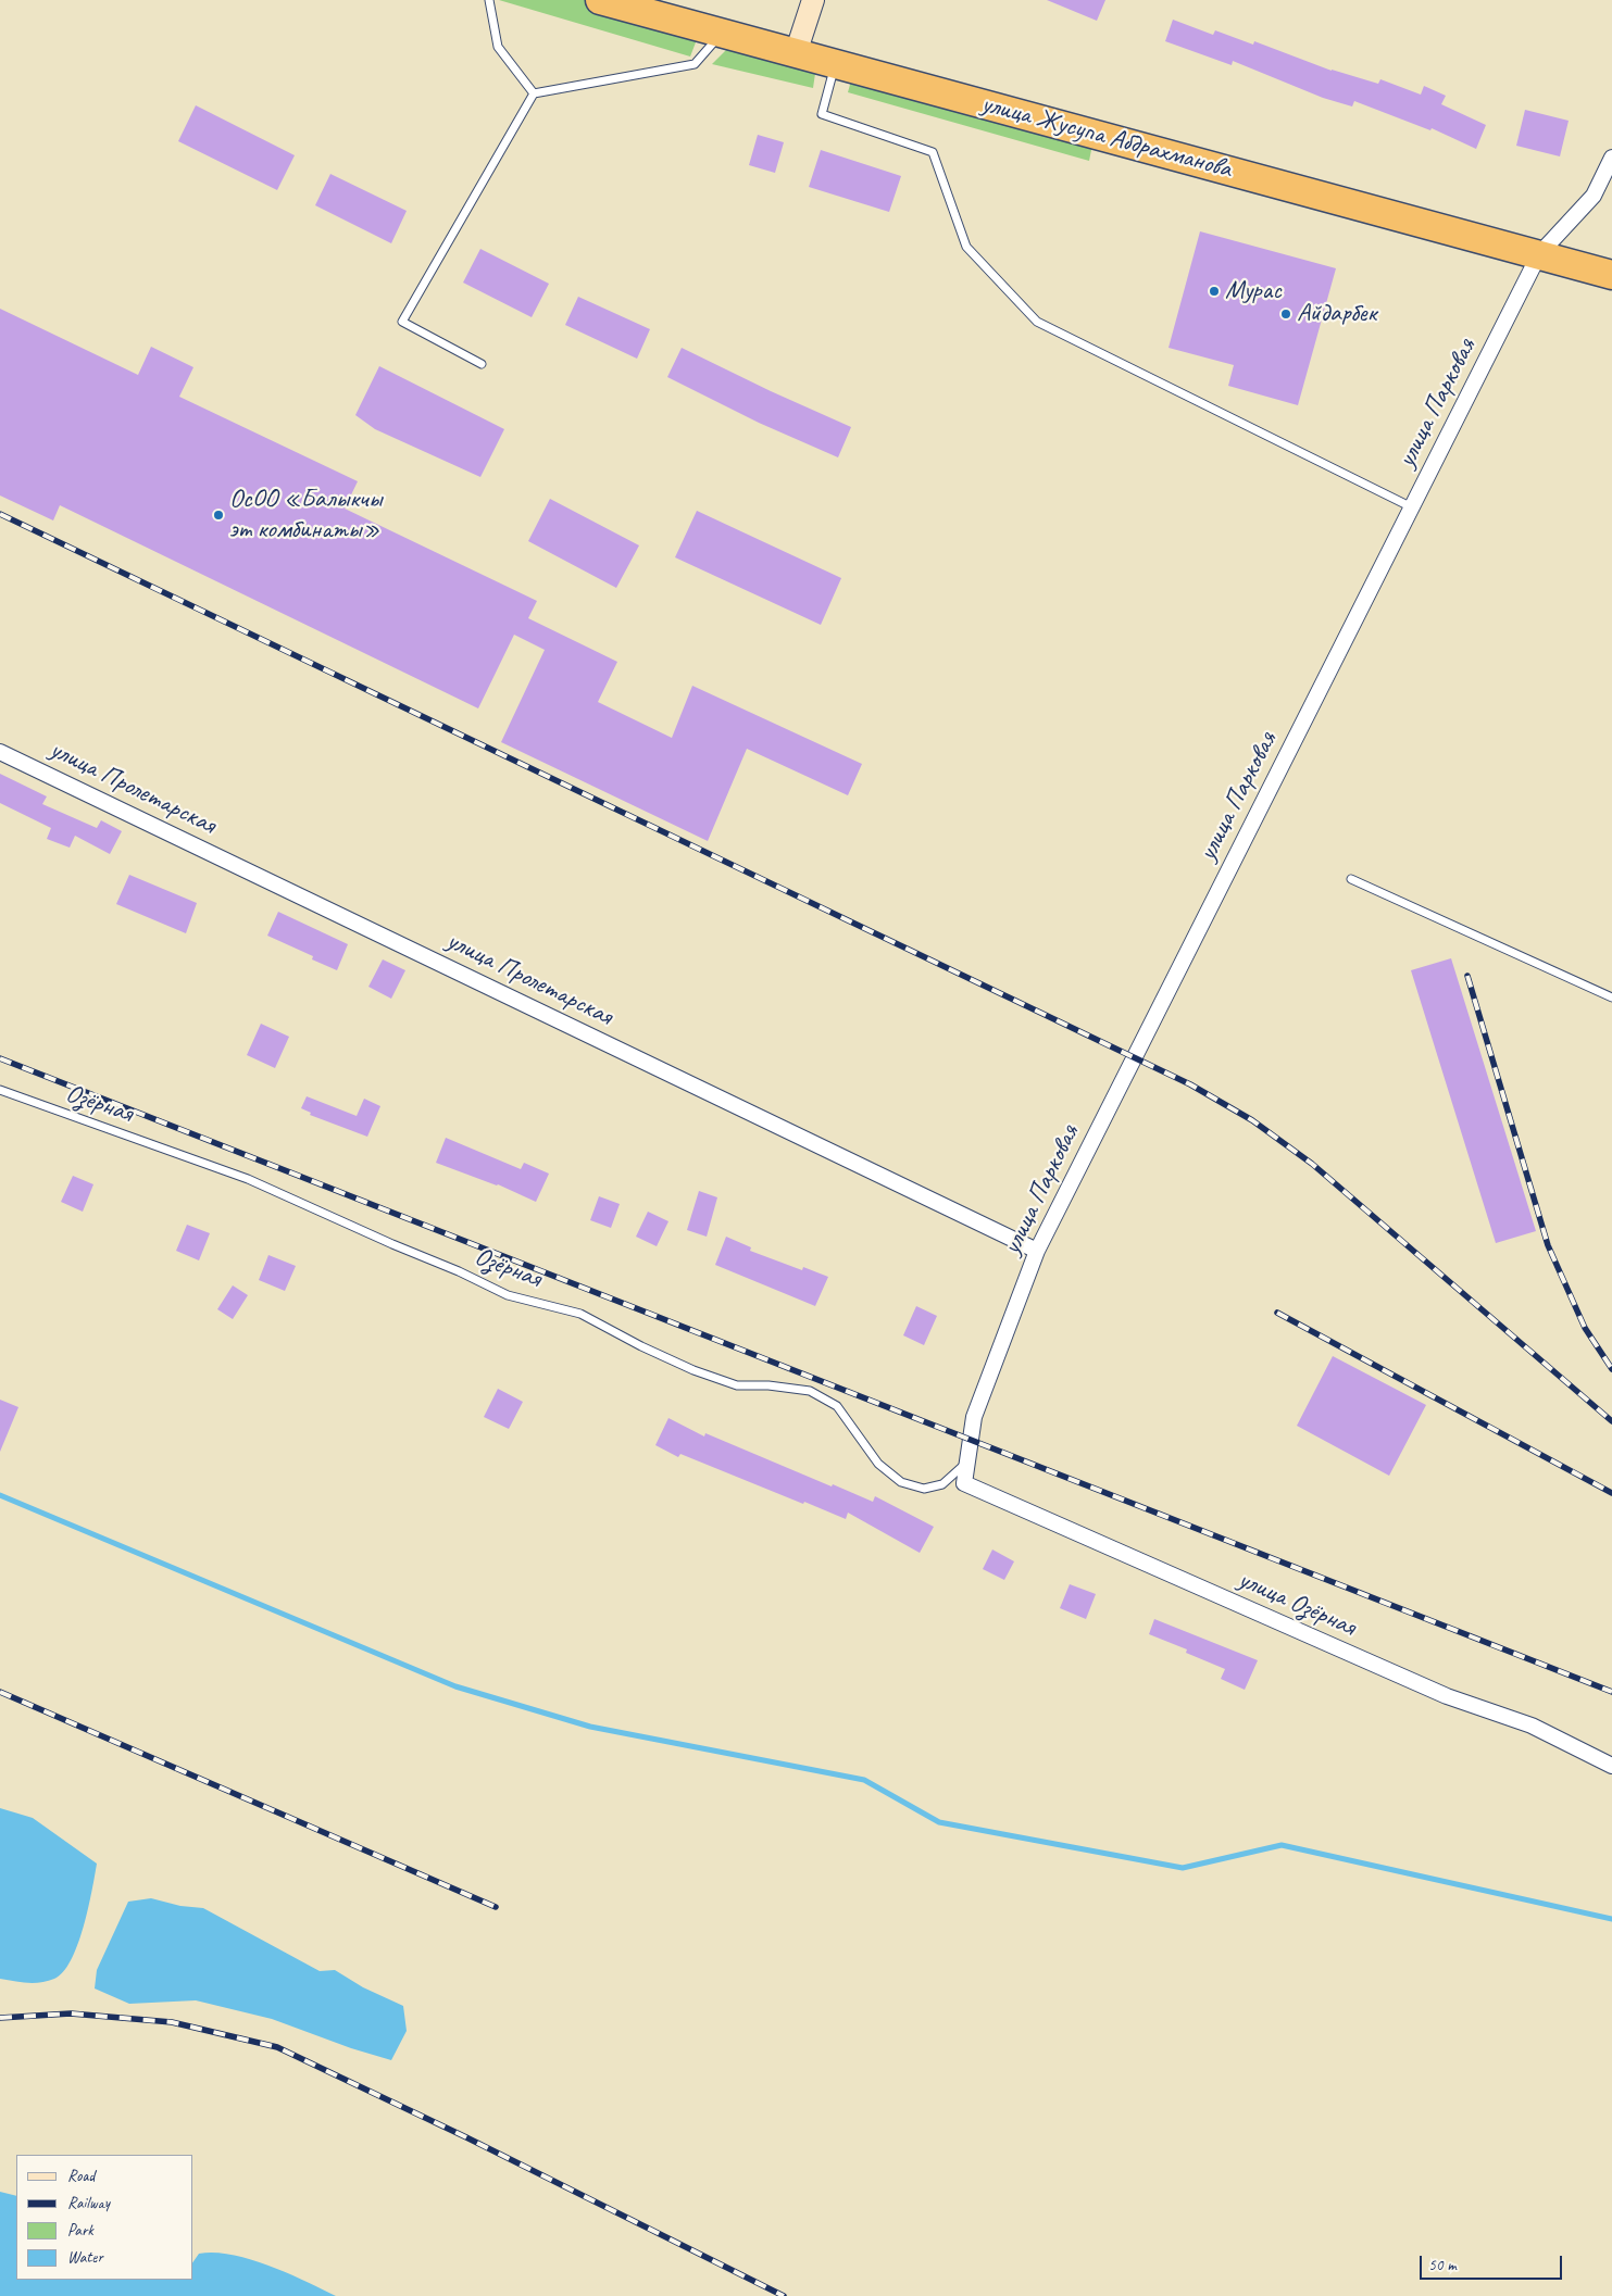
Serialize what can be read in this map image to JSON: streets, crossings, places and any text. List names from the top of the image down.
{
  "streets": {
    "highway": ["улица Жусупа Абдрахманова"],
    "street": ["улица Парковая", "улица Пролетарская", "улица Озёрная"],
    "lane": ["Озёрная"]
  },
  "crossings": [
    ["улица Жусупа Абдрахманова", "улица Парковая"],
    ["улица Парковая", "улица Пролетарская"],
    ["улица Парковая", "Озёрная"],
    ["улица Парковая", "улица Озёрная"]
  ],
  "places": ["Мурас", "Айдарбек", "ОсОО «Балыкчы эт комбинаты»"],
  "legend": [
    "Road",
    "Railway",
    "Park",
    "Water"
  ],
  "scale_bar": "50 m"
}
